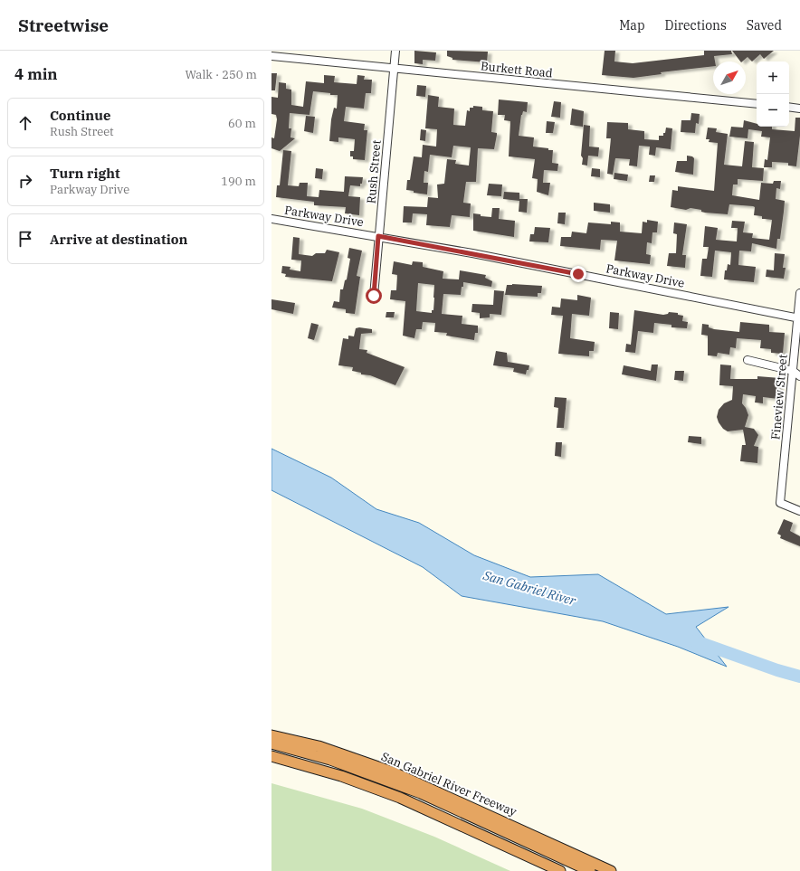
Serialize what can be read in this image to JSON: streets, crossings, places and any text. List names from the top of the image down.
{
  "streets": {
    "highway": ["San Gabriel River Freeway"],
    "street": [
      "Burkett Road",
      "Rush Street",
      "Parkway Drive",
      "Fineview Street"
    ]
  },
  "crossings": [
    ["Burkett Road", "Rush Street"],
    ["Rush Street", "Parkway Drive"],
    ["Parkway Drive", "Fineview Street"]
  ],
  "water": ["San Gabriel River"],
  "north": "top right",
  "page": {
    "header": "Streetwise",
    "nav": ["Map", "Directions", "Saved"],
    "heading": ["4 min", "Walk · 250 m"],
    "map_buttons": ["+", "−"],
    "list": [
      ["Continue", "Rush Street", "60 m"],
      ["Turn right", "Parkway Drive", "190 m"],
      "Arrive at destination"
    ]
  }
}
